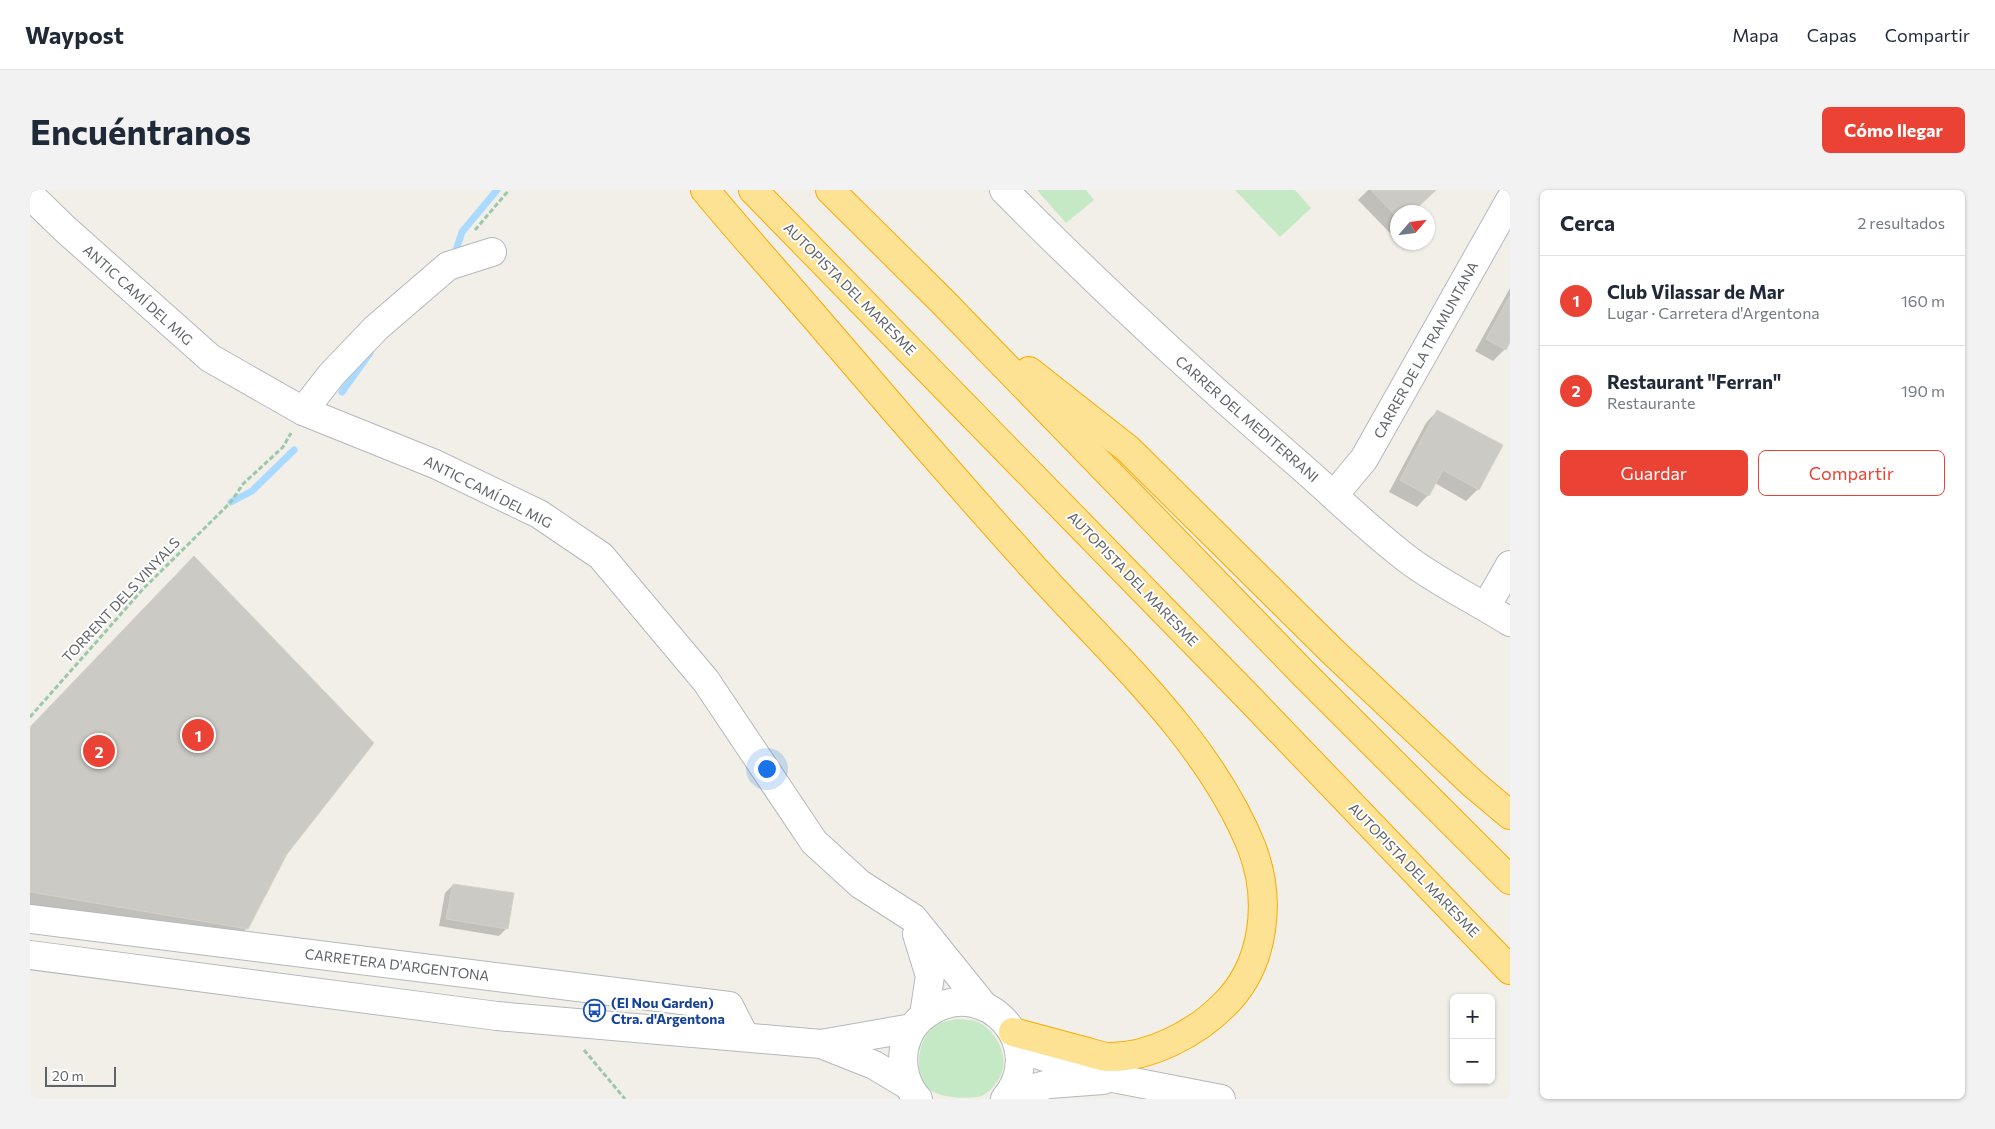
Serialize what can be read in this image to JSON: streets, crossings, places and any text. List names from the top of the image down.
{
  "streets": {
    "highway": ["AUTOPISTA DEL MARESME"],
    "street": [
      "ANTIC CAMÍ DEL MIG",
      "CARRER DE LA TRAMUNTANA",
      "CARRER DEL MEDITERRANI",
      "CARRETERA D'ARGENTONA"
    ],
    "path": ["TORRENT DELS VINYALS"]
  },
  "crossings": [
    ["ANTIC CAMÍ DEL MIG", "TORRENT DELS VINYALS"],
    ["CARRER DE LA TRAMUNTANA", "CARRER DEL MEDITERRANI"]
  ],
  "places": {
    "bus stop": ["(El Nou Garden) Ctra. d'Argentona"]
  },
  "scale_bar": "20 m",
  "north": "top right",
  "page": {
    "header": "Waypost",
    "nav": ["Mapa", "Capas", "Compartir"],
    "buttons": [
      "Cómo llegar",
      ["Guardar", "Compartir"]
    ],
    "title": "Encuéntranos",
    "heading": ["Cerca", "2 resultados"],
    "list": [
      {
        "mark": "1",
        "name": "Club Vilassar de Mar",
        "note": "Lugar · Carretera d'Argentona",
        "value": "160 m"
      },
      {
        "mark": "2",
        "name": "Restaurant \"Ferran\"",
        "note": "Restaurante",
        "value": "190 m"
      }
    ],
    "pins": ["1", "2"],
    "map_buttons": ["+", "−"],
    "scale": "20 m"
  }
}
